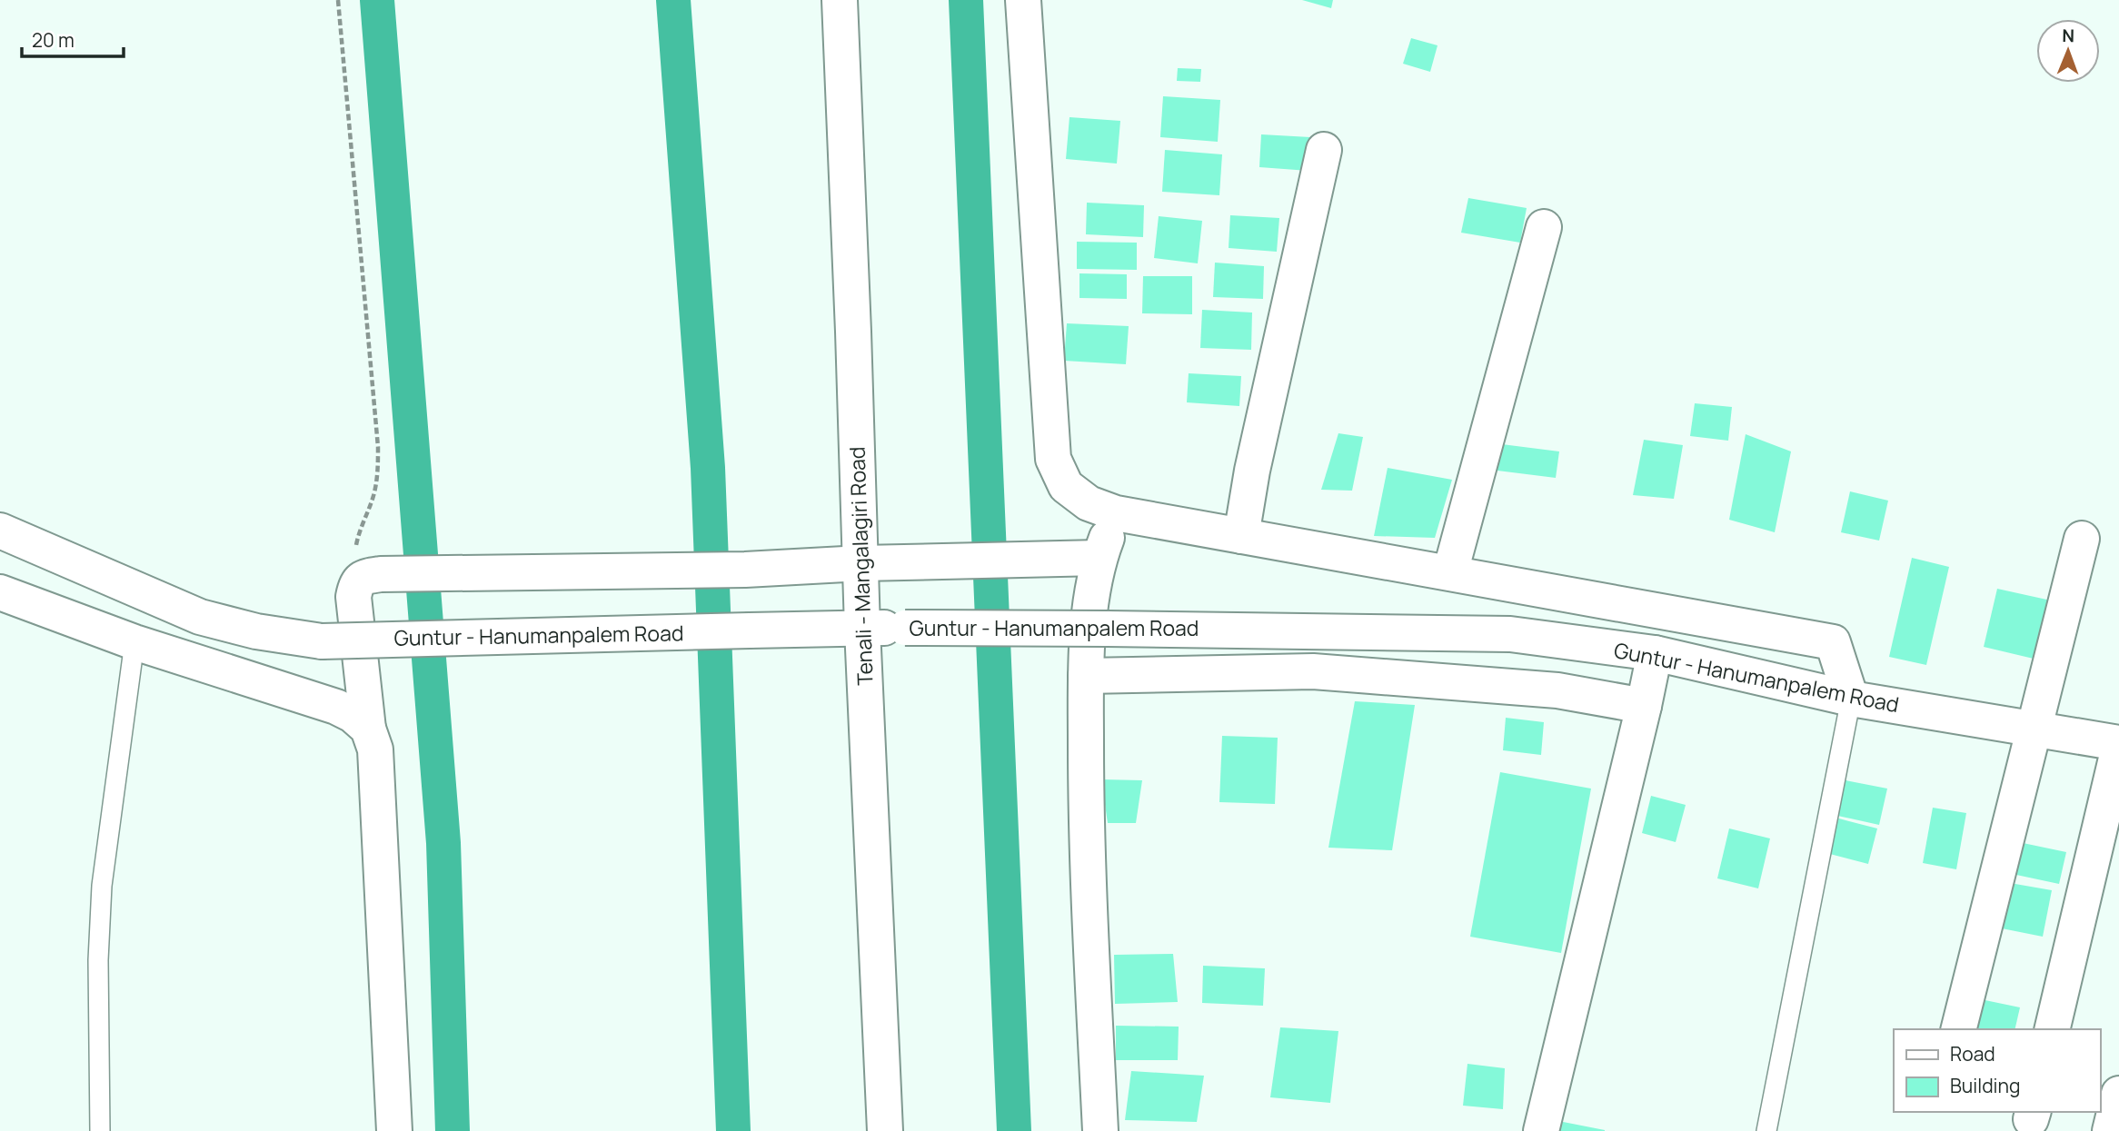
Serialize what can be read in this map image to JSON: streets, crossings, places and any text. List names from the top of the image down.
{
  "streets": {
    "street": ["Tenali - Mangalagiri Road", "Guntur - Hanumanpalem Road"]
  },
  "crossings": [
    ["Tenali - Mangalagiri Road", "Guntur - Hanumanpalem Road"]
  ],
  "legend": ["Road", "Building"],
  "scale_bar": "20 m",
  "north": "top"
}
